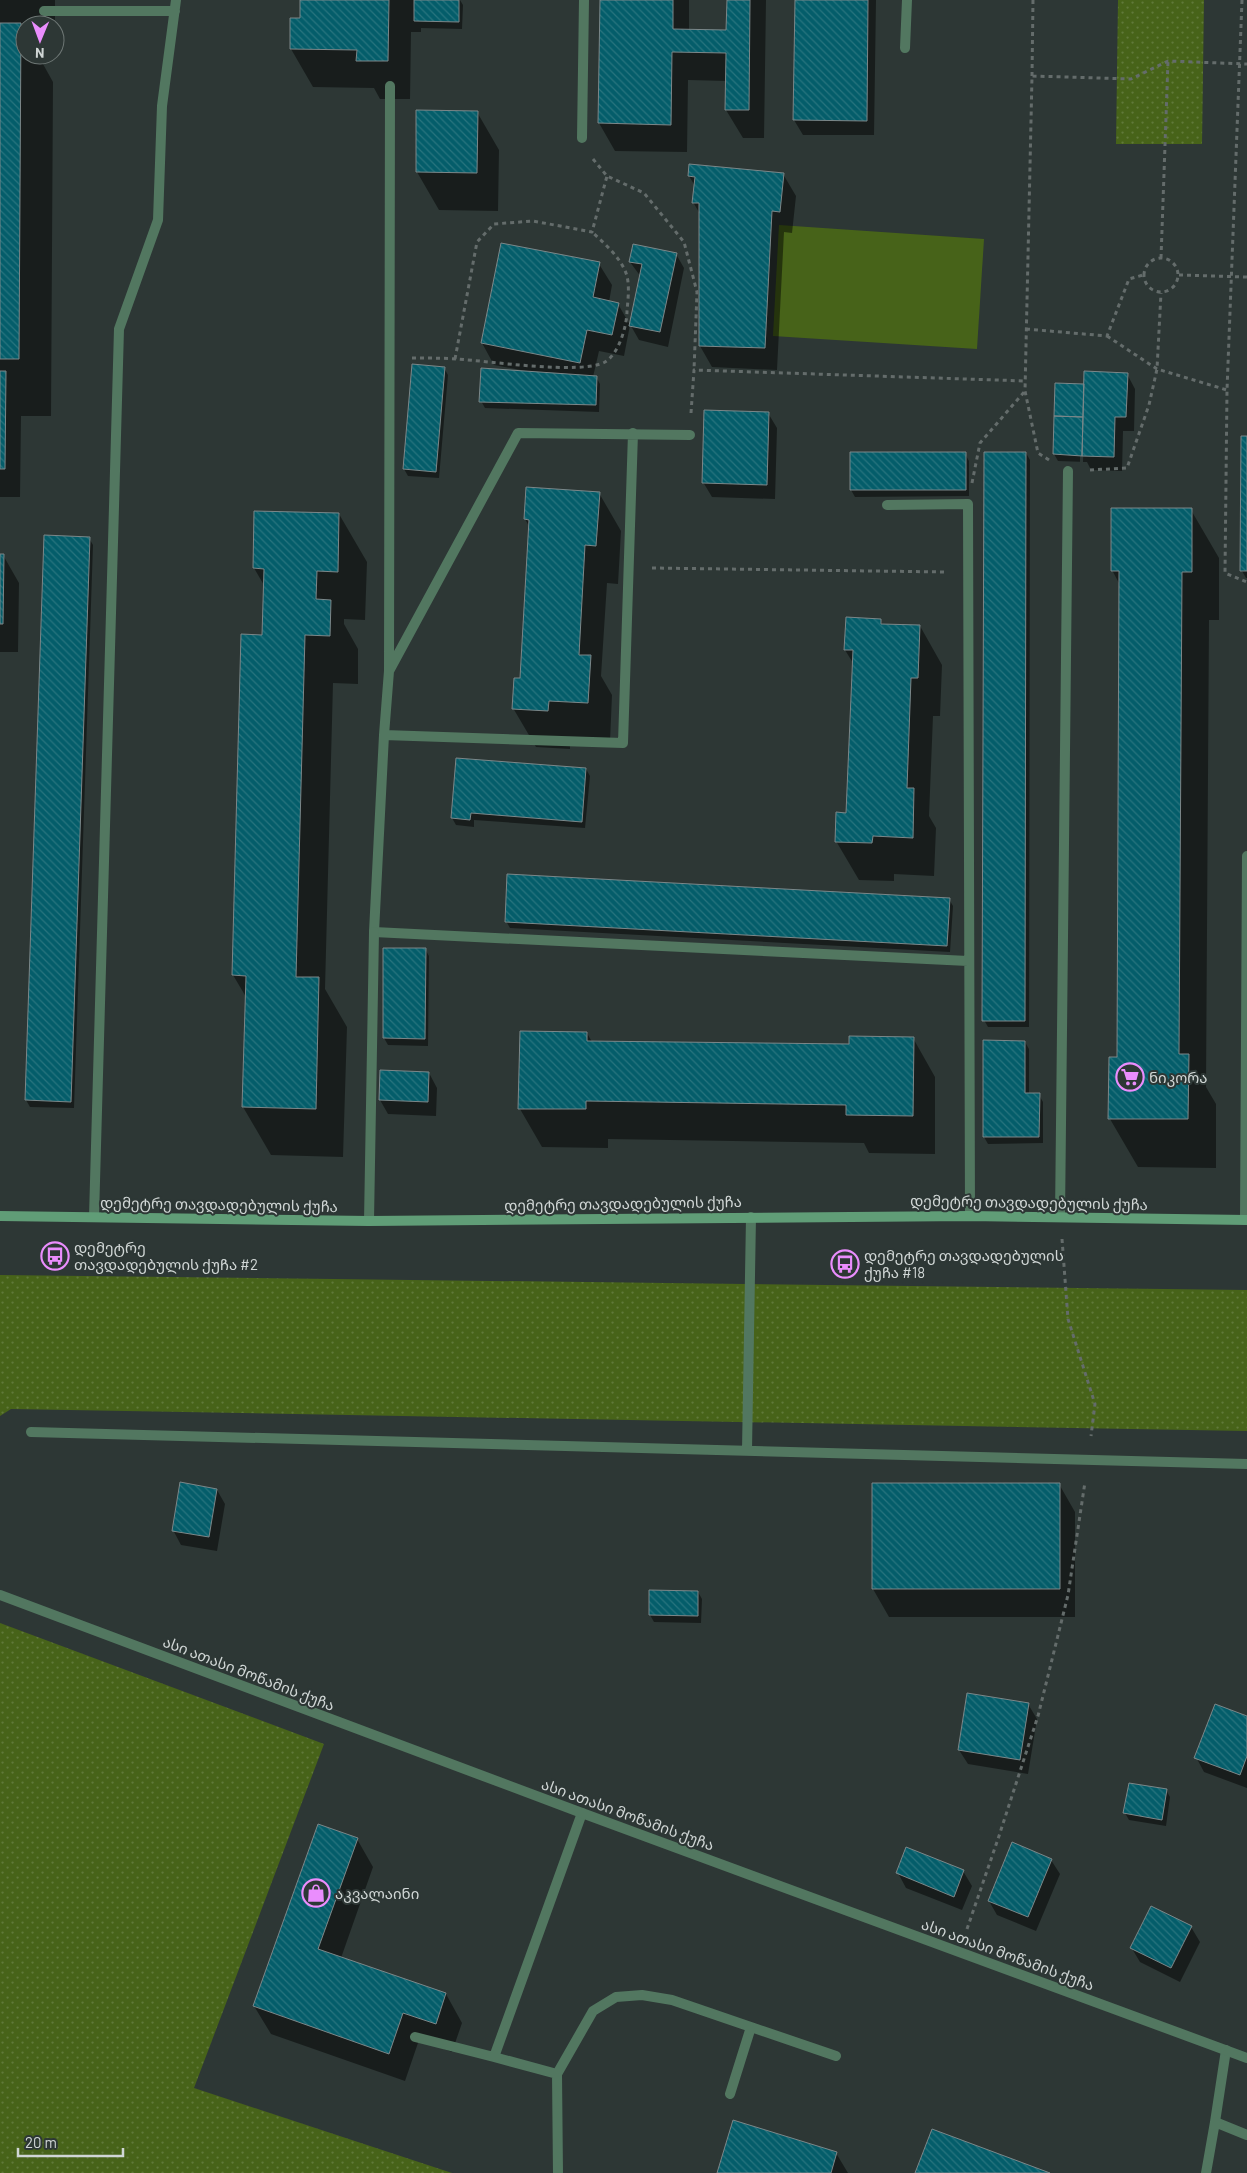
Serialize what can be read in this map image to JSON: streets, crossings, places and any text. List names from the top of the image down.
{
  "streets": {
    "main road": ["დემეტრე თავდადებულის ქუჩა"],
    "street": ["ასი ათასი მოწამის ქუჩა"]
  },
  "places": {
    "supermarket": ["ნიკორა"],
    "bus stop": ["დემეტრე თავდადებულის ქუჩა #2", "დემეტრე თავდადებულის ქუჩა #18"],
    "shop": ["აკვალაინი"]
  },
  "scale_bar": "20 m",
  "north": "bottom"
}
